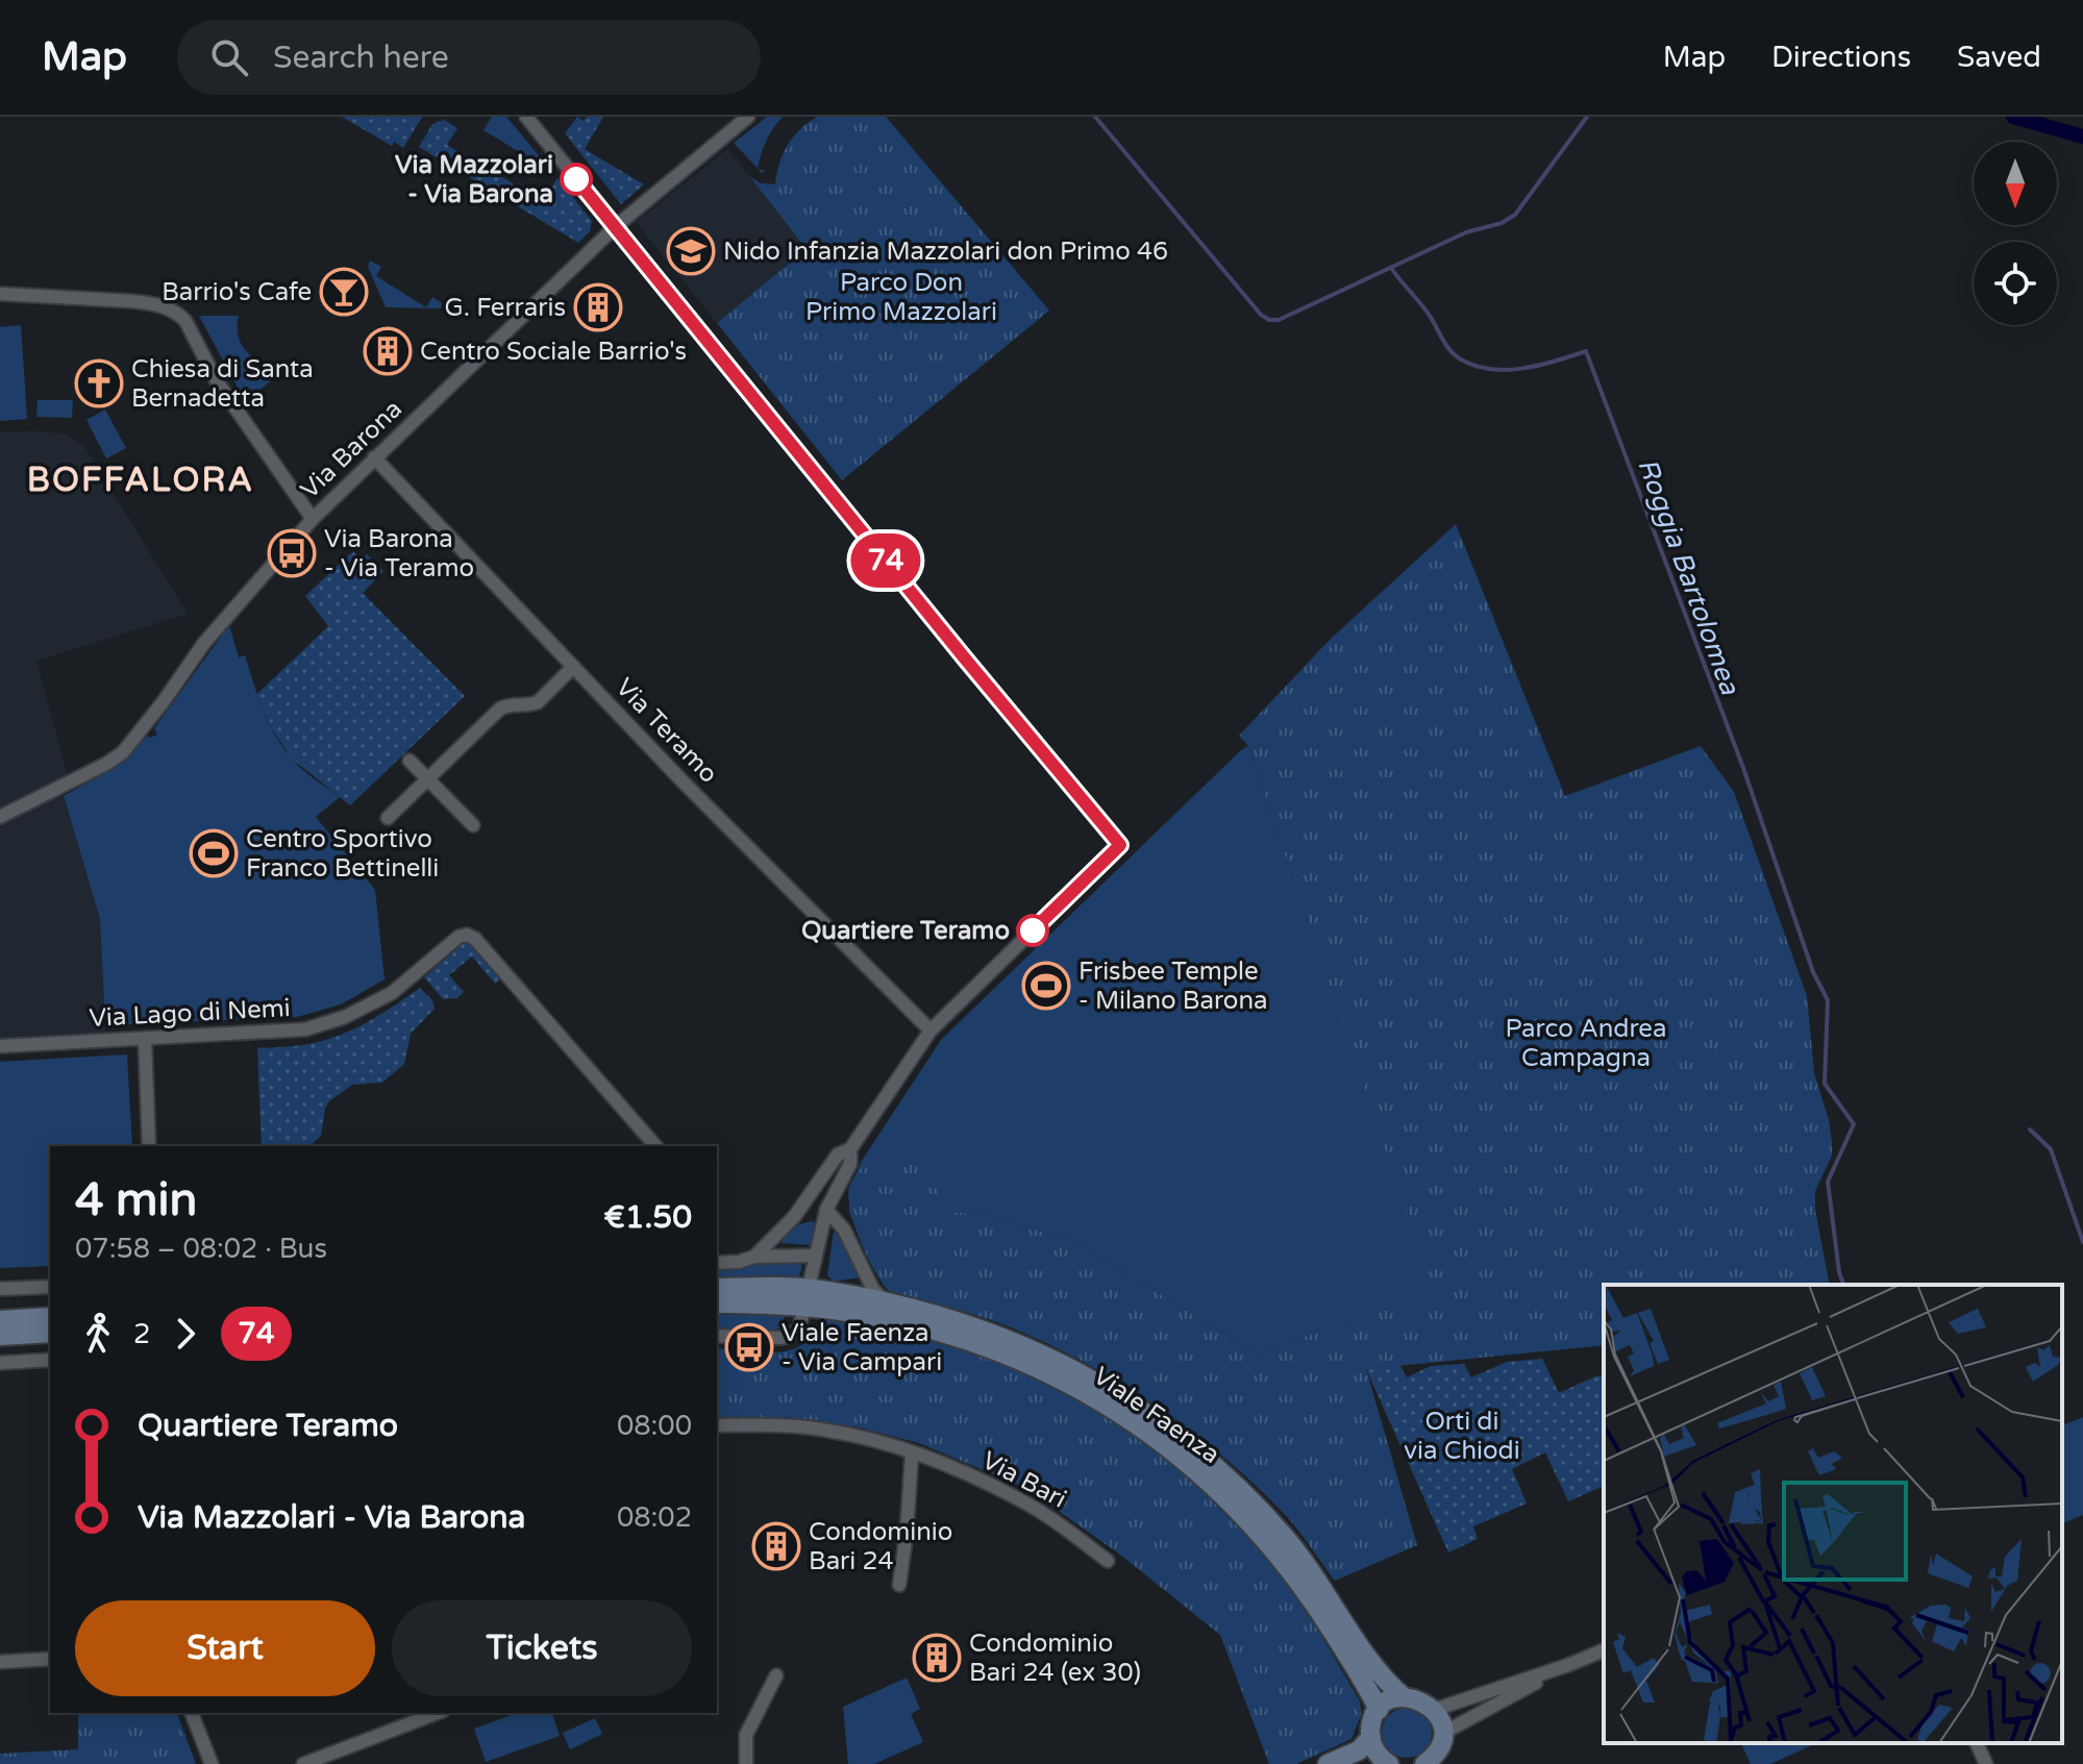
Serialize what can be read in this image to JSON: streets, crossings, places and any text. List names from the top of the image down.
{
  "streets": {
    "street": [
      "Via Barona",
      "Via Teramo",
      "Via Lago di Nemi",
      "Viale Faenza",
      "Via Bari"
    ]
  },
  "crossings": [
    ["Via Barona", "Via Teramo"]
  ],
  "districts": ["BOFFALORA"],
  "water": ["Roggia Bartolomea"],
  "parks": ["Parco Don Primo Mazzolari", "Parco Andrea Campagna", "Orti di via Chiodi"],
  "places": {
    "other": ["Via Mazzolari - Via Barona", "Quartiere Teramo"],
    "school or university": ["Nido Infanzia Mazzolari don Primo 46"],
    "bar": ["Barrio's Cafe"],
    "building": [
      "G. Ferraris",
      "Centro Sociale Barrio's",
      "Condominio Bari 24",
      "Condominio Bari 24 (ex 30)"
    ],
    "church": ["Chiesa di Santa Bernadetta"],
    "bus stop": ["Via Barona - Via Teramo", "Viale Faenza - Via Campari"],
    "sports": ["Centro Sportivo Franco Bettinelli", "Frisbee Temple - Milano Barona"]
  },
  "lines": ["bus line 74"],
  "north": "bottom",
  "page": {
    "header": "Map",
    "search": "Search here",
    "nav": ["Map", "Directions", "Saved"],
    "on_map": "74",
    "heading": ["4 min", "07:58 – 08:02 · Bus", "€1.50"],
    "legs": ["2", "74"],
    "list": [
      {
        "name": "Quartiere Teramo",
        "value": "08:00"
      },
      {
        "name": "Via Mazzolari - Via Barona",
        "value": "08:02"
      }
    ],
    "buttons": ["Start", "Tickets"]
  }
}
